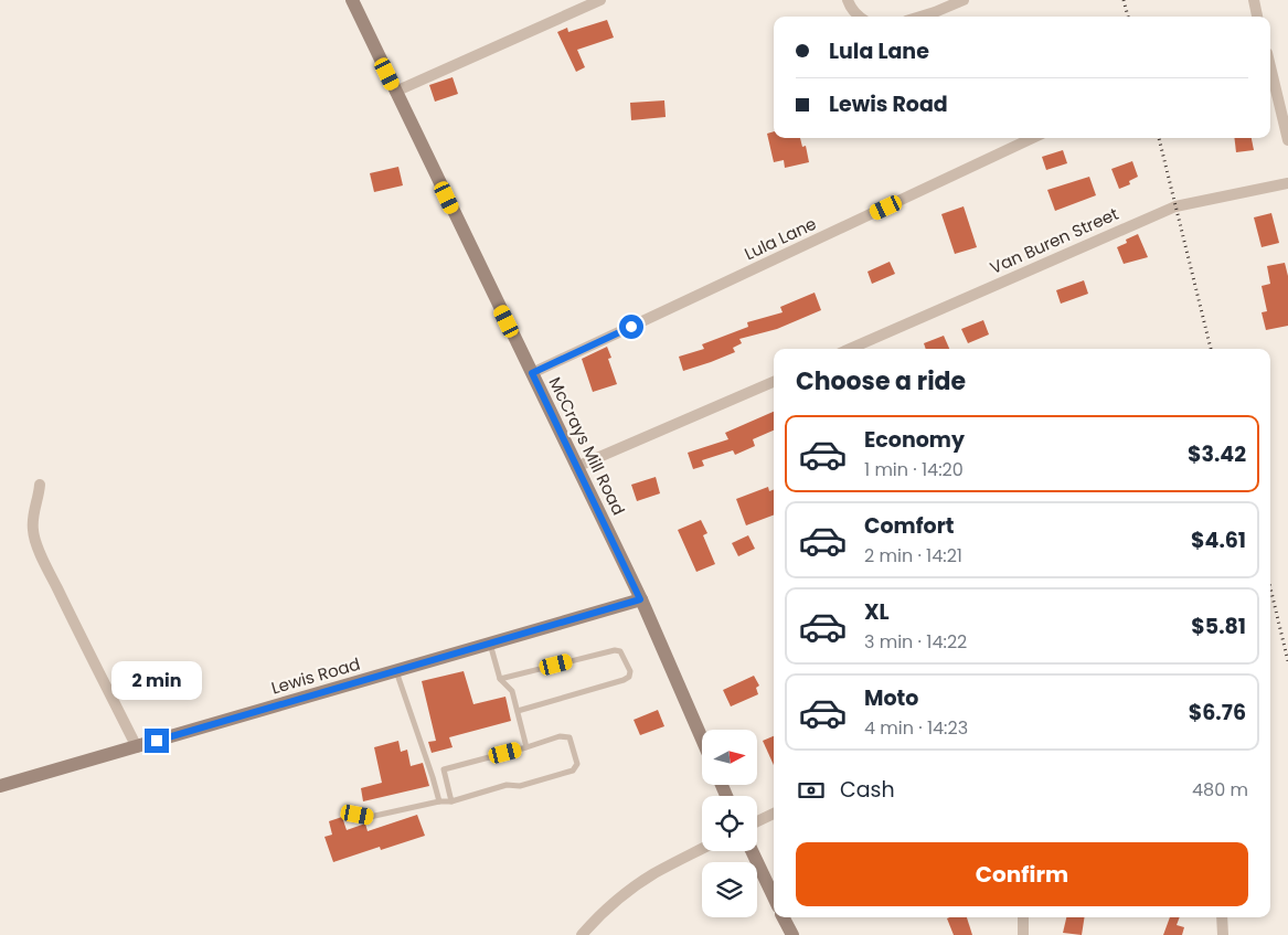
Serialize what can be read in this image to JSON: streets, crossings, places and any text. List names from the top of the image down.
{
  "streets": {
    "street": [
      "Lula Lane",
      "Van Buren Street",
      "McCrays Mill Road",
      "Lewis Road"
    ]
  },
  "crossings": [
    ["Lula Lane", "McCrays Mill Road"],
    ["McCrays Mill Road", "Lewis Road"]
  ],
  "north": "right",
  "page": {
    "banner": ["Lula Lane", "Lewis Road"],
    "heading": "Choose a ride",
    "list": [
      {
        "name": "Economy",
        "note": "1 min · 14:20",
        "value": "$3.42"
      },
      {
        "name": "Comfort",
        "note": "2 min · 14:21",
        "value": "$4.61"
      },
      {
        "name": "XL",
        "note": "3 min · 14:22",
        "value": "$5.81"
      },
      {
        "name": "Moto",
        "note": "4 min · 14:23",
        "value": "$6.76"
      }
    ],
    "bubble": "2 min",
    "pay": ["Cash", "480 m"],
    "buttons": "Confirm"
  }
}
